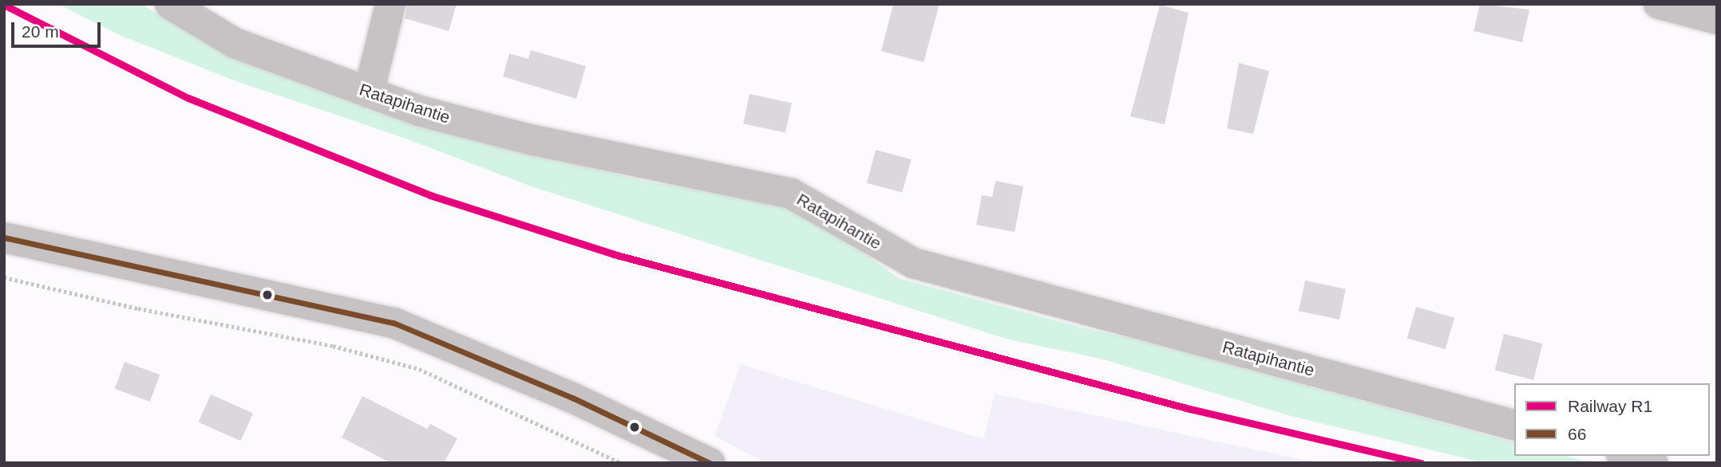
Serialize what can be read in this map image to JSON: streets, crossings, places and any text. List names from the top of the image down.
{
  "streets": {
    "street": ["Ratapihantie"]
  },
  "lines": ["rail line R1", "transit line 66"],
  "legend": ["Railway R1", "66"],
  "scale_bar": "20 m"
}
